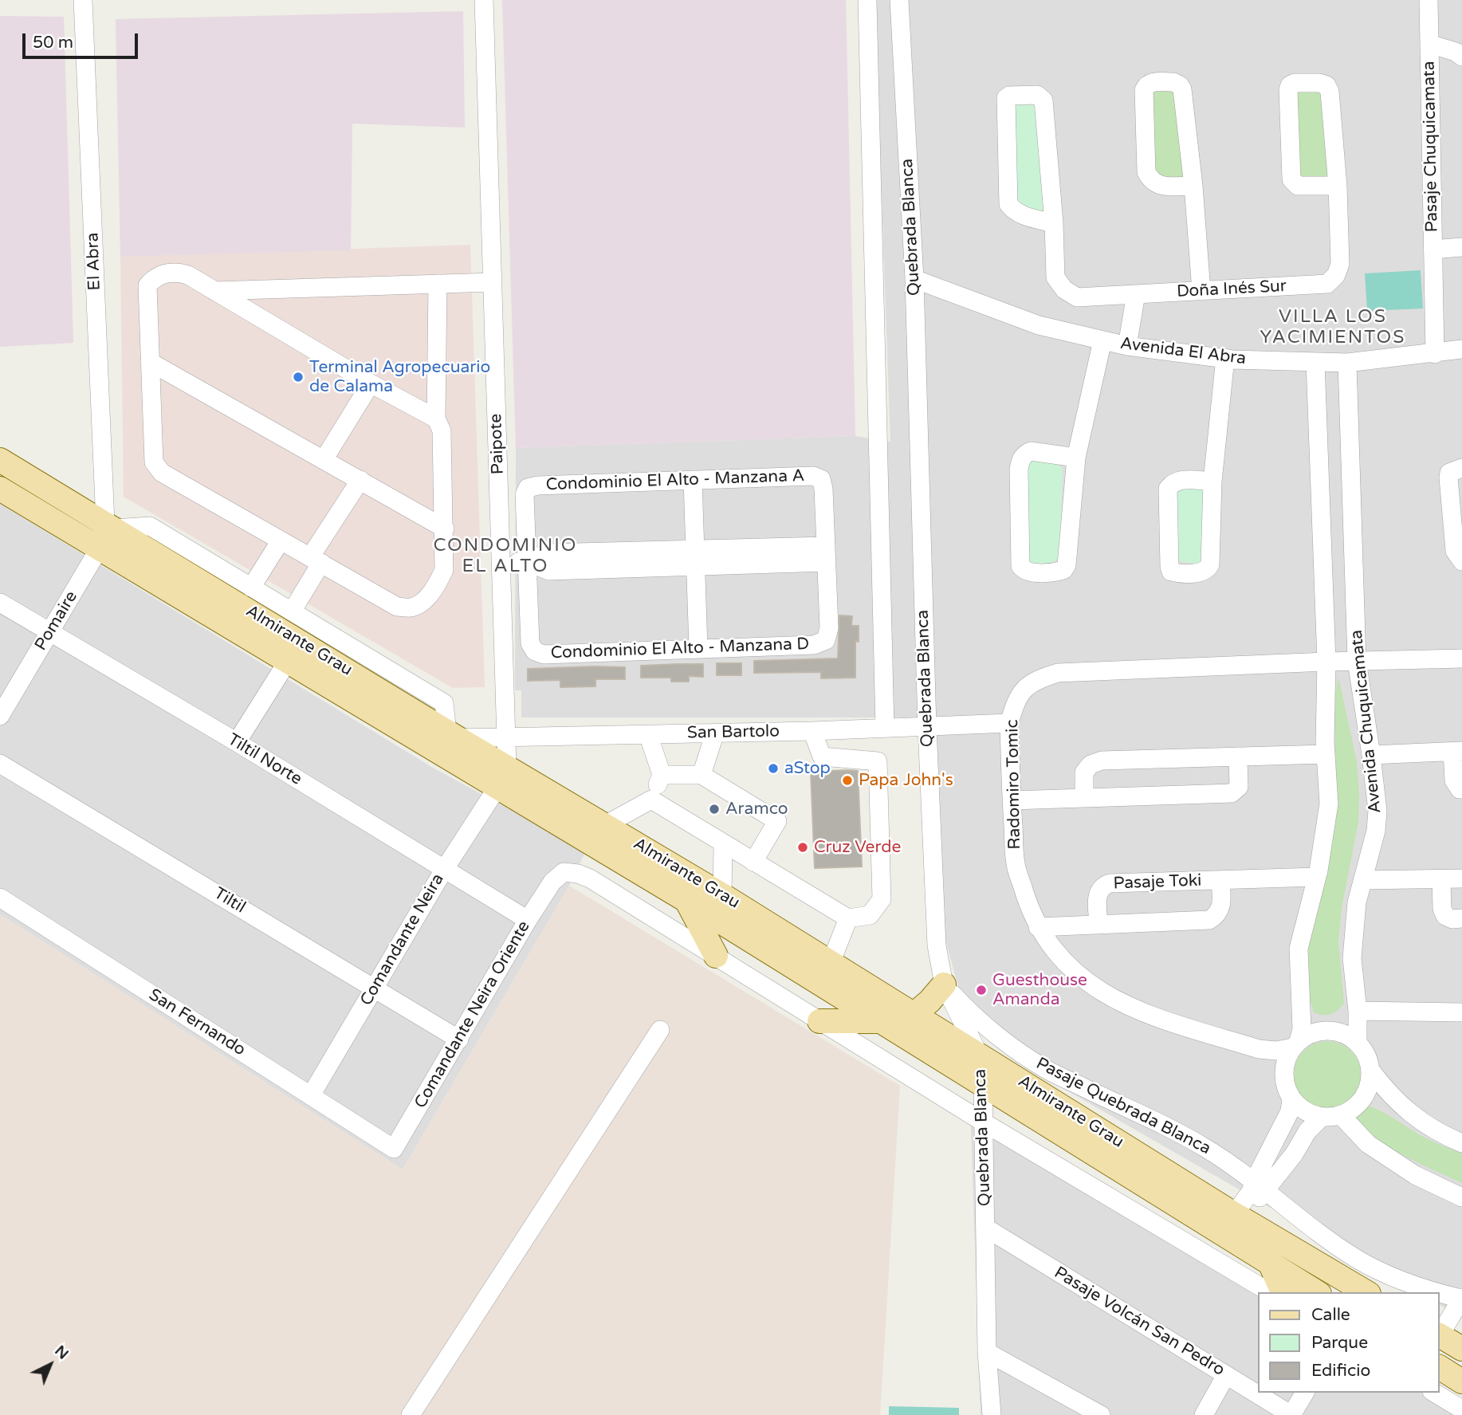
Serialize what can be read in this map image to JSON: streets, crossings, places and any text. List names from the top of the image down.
{
  "streets": {
    "main road": ["Almirante Grau"],
    "street": [
      "Pasaje Chuquicamata",
      "Quebrada Blanca",
      "El Abra",
      "Doña Inés Sur",
      "Avenida El Abra",
      "Paipote",
      "Condominio El Alto - Manzana A",
      "Pomaire",
      "Condominio El Alto - Manzana D",
      "Avenida Chuquicamata",
      "San Bartolo",
      "Tiltil Norte",
      "Radomiro Tomic",
      "Pasaje Toki",
      "Tiltil",
      "Comandante Neira",
      "Comandante Neira Oriente",
      "San Fernando",
      "Pasaje Quebrada Blanca",
      "Pasaje Volcán San Pedro"
    ]
  },
  "crossings": [
    ["Pasaje Chuquicamata", "Avenida El Abra"],
    ["Quebrada Blanca", "Avenida El Abra"],
    ["Quebrada Blanca", "Almirante Grau"],
    ["Quebrada Blanca", "San Bartolo"],
    ["Quebrada Blanca", "Pasaje Quebrada Blanca"],
    ["Quebrada Blanca", "Pasaje Volcán San Pedro"],
    ["El Abra", "Pomaire"],
    ["El Abra", "Almirante Grau"],
    ["Avenida El Abra", "Avenida Chuquicamata"],
    ["Paipote", "Almirante Grau"],
    ["Paipote", "San Bartolo"],
    ["Paipote", "Comandante Neira"],
    ["Condominio El Alto - Manzana A", "Condominio El Alto - Manzana D"],
    ["Pomaire", "Almirante Grau"],
    ["Pomaire", "Tiltil Norte"],
    ["Almirante Grau", "San Bartolo"],
    ["Almirante Grau", "Comandante Neira"],
    ["Avenida Chuquicamata", "Radomiro Tomic"],
    ["Avenida Chuquicamata", "Pasaje Toki"],
    ["San Bartolo", "Radomiro Tomic"],
    ["Tiltil Norte", "Comandante Neira"],
    ["Tiltil Norte", "Comandante Neira Oriente"],
    ["Radomiro Tomic", "Pasaje Toki"],
    ["Tiltil", "Comandante Neira"],
    ["Tiltil", "Comandante Neira Oriente"],
    ["Comandante Neira", "San Fernando"],
    ["Comandante Neira Oriente", "San Fernando"]
  ],
  "districts": ["VILLA LOS YACIMIENTOS", "CONDOMINIO EL ALTO"],
  "places": [
    "Terminal Agropecuario de Calama",
    "aStop",
    "Papa John's",
    "Aramco",
    "Cruz Verde",
    "Guesthouse Amanda"
  ],
  "legend": ["Calle", "Parque", "Edificio"],
  "scale_bar": "50 m",
  "north": "top right"
}
